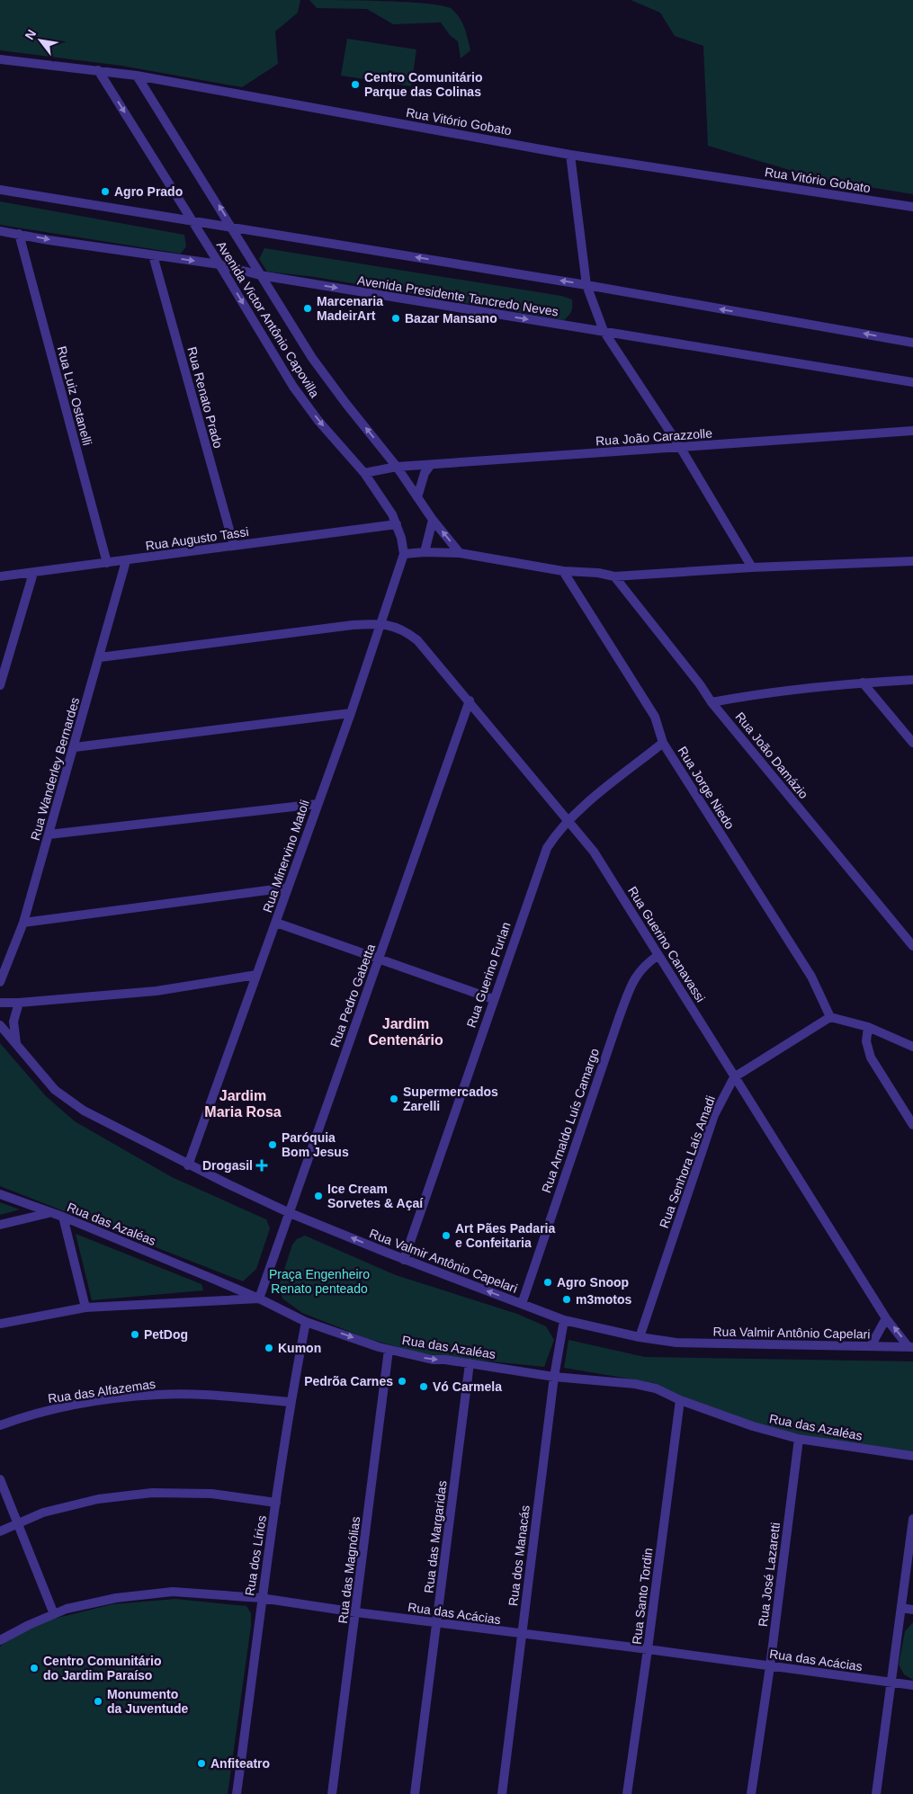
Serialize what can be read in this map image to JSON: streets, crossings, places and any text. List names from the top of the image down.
{
  "streets": {
    "street": [
      "Rua Vitório Gobato",
      "Avenida Presidente Tancredo Neves",
      "Avenida Victor Antônio Capovilla",
      "Rua Luiz Ostanelli",
      "Rua Renato Prado",
      "Rua João Carazzolle",
      "Rua Augusto Tassi",
      "Rua João Damázio",
      "Rua Wanderley Bernardes",
      "Rua Jorge Niedo",
      "Rua Minervino Matoli",
      "Rua Guerino Canavassi",
      "Rua Guerino Furlan",
      "Rua Pedro Gabetta",
      "Rua Arnaldo Luís Camargo",
      "Rua Senhora Laís Amadi",
      "Rua das Azaléas",
      "Rua Valmir Antônio Capelari",
      "Rua das Alfazemas",
      "Rua das Margaridas",
      "Rua dos Lírios",
      "Rua dos Manacás",
      "Rua das Magnólias",
      "Rua José Lazaretti",
      "Rua Santo Tordin",
      "Rua das Acácias"
    ]
  },
  "crossings": [
    ["Rua Vitório Gobato", "Avenida Victor Antônio Capovilla"],
    ["Avenida Presidente Tancredo Neves", "Avenida Victor Antônio Capovilla"],
    ["Avenida Presidente Tancredo Neves", "Rua Luiz Ostanelli"],
    ["Avenida Presidente Tancredo Neves", "Rua Renato Prado"],
    ["Avenida Victor Antônio Capovilla", "Rua João Carazzolle"],
    ["Avenida Victor Antônio Capovilla", "Rua Augusto Tassi"],
    ["Avenida Victor Antônio Capovilla", "Rua Minervino Matoli"],
    ["Rua Luiz Ostanelli", "Rua Augusto Tassi"],
    ["Rua Renato Prado", "Rua Augusto Tassi"],
    ["Rua Augusto Tassi", "Rua Wanderley Bernardes"],
    ["Rua Jorge Niedo", "Rua Guerino Furlan"],
    ["Rua Minervino Matoli", "Rua Guerino Canavassi"],
    ["Rua Minervino Matoli", "Rua Valmir Antônio Capelari"],
    ["Rua Guerino Canavassi", "Rua Guerino Furlan"],
    ["Rua Guerino Canavassi", "Rua Pedro Gabetta"],
    ["Rua Guerino Canavassi", "Rua Arnaldo Luís Camargo"],
    ["Rua Guerino Canavassi", "Rua Senhora Laís Amadi"],
    ["Rua Guerino Canavassi", "Rua Valmir Antônio Capelari"],
    ["Rua Guerino Furlan", "Rua Valmir Antônio Capelari"],
    ["Rua Pedro Gabetta", "Rua das Azaléas"],
    ["Rua Pedro Gabetta", "Rua Valmir Antônio Capelari"],
    ["Rua Arnaldo Luís Camargo", "Rua Valmir Antônio Capelari"],
    ["Rua Senhora Laís Amadi", "Rua Valmir Antônio Capelari"],
    ["Rua das Azaléas", "Rua das Margaridas"],
    ["Rua das Azaléas", "Rua dos Lírios"],
    ["Rua das Azaléas", "Rua dos Manacás"],
    ["Rua das Azaléas", "Rua das Magnólias"],
    ["Rua das Azaléas", "Rua José Lazaretti"],
    ["Rua das Azaléas", "Rua Santo Tordin"],
    ["Rua Valmir Antônio Capelari", "Rua dos Manacás"],
    ["Rua das Alfazemas", "Rua dos Lírios"],
    ["Rua das Margaridas", "Rua das Acácias"],
    ["Rua dos Lírios", "Rua das Acácias"],
    ["Rua dos Manacás", "Rua das Acácias"],
    ["Rua das Magnólias", "Rua das Acácias"],
    ["Rua José Lazaretti", "Rua das Acácias"],
    ["Rua Santo Tordin", "Rua das Acácias"]
  ],
  "districts": ["Jardim Centenário", "Jardim Maria Rosa"],
  "parks": ["Praça Engenheiro Renato penteado"],
  "places": {
    "other": [
      "Centro Comunitário Parque das Colinas",
      "Agro Prado",
      "Marcenaria MadeirArt",
      "Bazar Mansano",
      "Supermercados Zarelli",
      "Paróquia Bom Jesus",
      "Ice Cream Sorvetes & Açaí",
      "Art Pães Padaria e Confeitaria",
      "Agro Snoop",
      "m3motos",
      "PetDog",
      "Kumon",
      "Pedrõa Carnes",
      "Vó Carmela",
      "Centro Comunitário do Jardim Paraíso",
      "Monumento da Juventude",
      "Anfiteatro"
    ],
    "health": ["Drogasil"]
  },
  "north": "top left"
}
